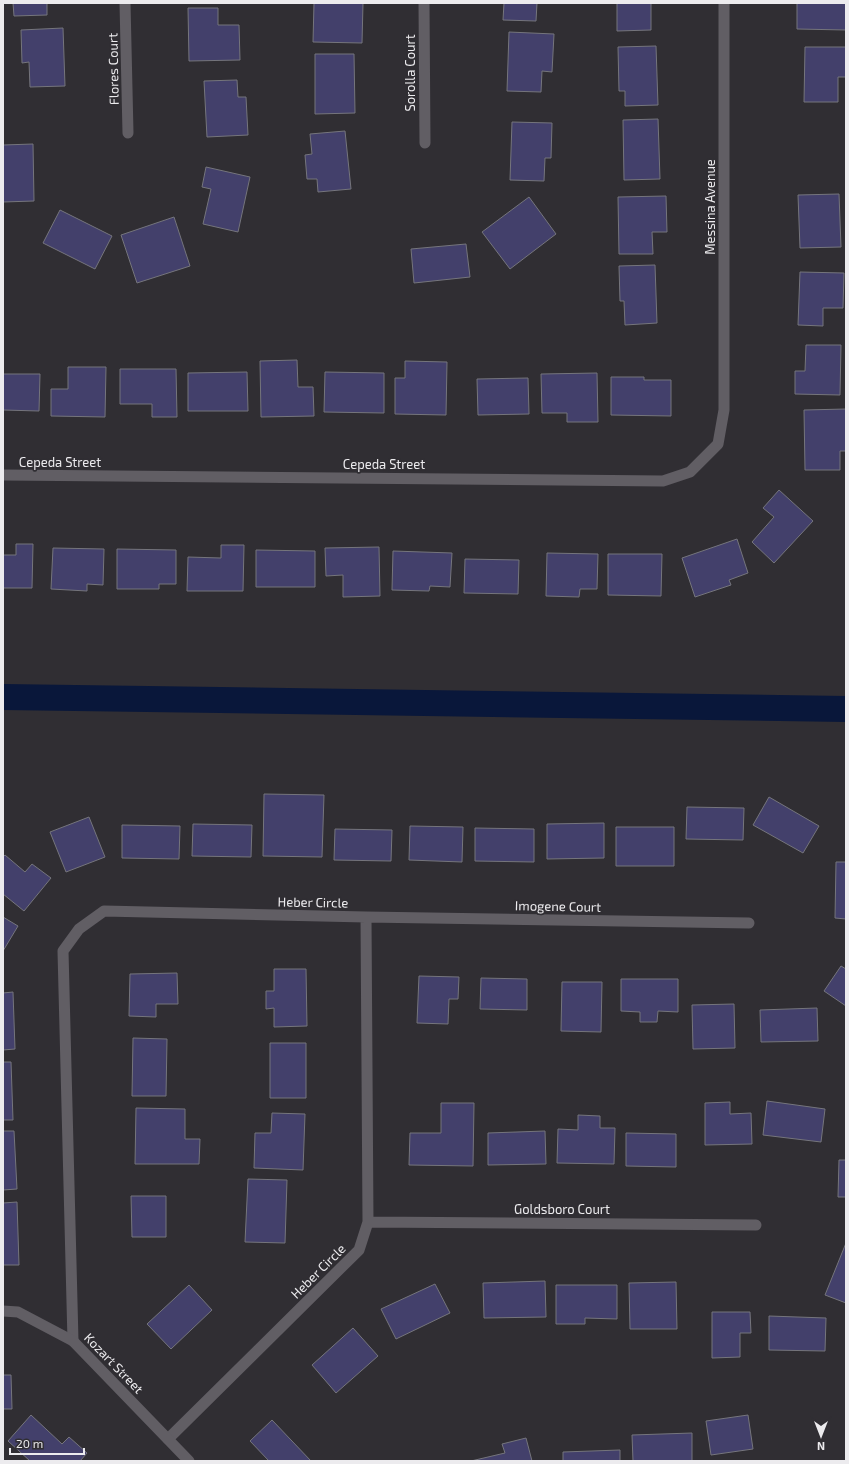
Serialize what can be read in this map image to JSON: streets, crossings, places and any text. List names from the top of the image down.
{
  "streets": {
    "street": [
      "Flores Court",
      "Sorolla Court",
      "Messina Avenue",
      "Cepeda Street",
      "Heber Circle",
      "Imogene Court",
      "Goldsboro Court",
      "Kozart Street"
    ]
  },
  "crossings": [
    ["Messina Avenue", "Cepeda Street"],
    ["Heber Circle", "Imogene Court"],
    ["Heber Circle", "Goldsboro Court"],
    ["Heber Circle", "Kozart Street"]
  ],
  "scale_bar": "20 m",
  "north": "bottom"
}
